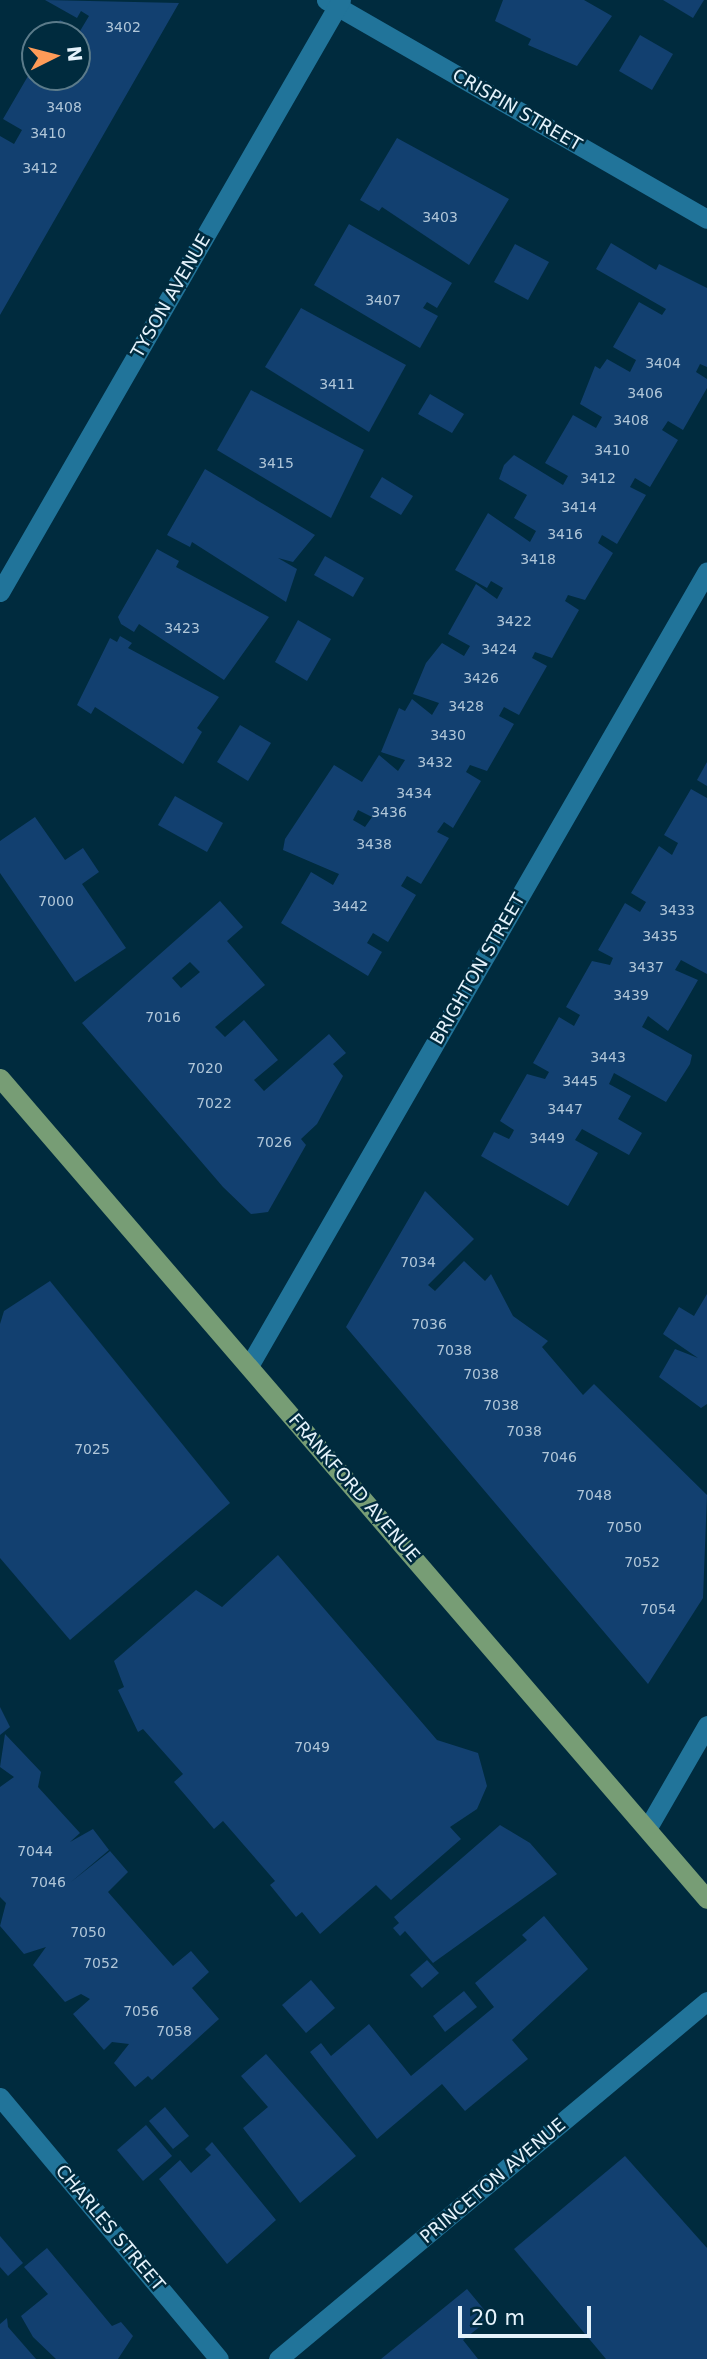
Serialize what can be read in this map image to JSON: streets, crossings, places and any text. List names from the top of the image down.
{
  "streets": {
    "main road": ["FRANKFORD AVENUE"],
    "street": [
      "CRISPIN STREET",
      "TYSON AVENUE",
      "BRIGHTON STREET",
      "PRINCETON AVENUE",
      "CHARLES STREET"
    ]
  },
  "crossings": [
    ["CRISPIN STREET", "TYSON AVENUE"],
    ["BRIGHTON STREET", "FRANKFORD AVENUE"]
  ],
  "house_numbers": [
    "3402",
    "3408",
    "3410",
    "3412",
    "3403",
    "3407",
    "3404",
    "3411",
    "3406",
    "3408",
    "3410",
    "3415",
    "3412",
    "3414",
    "3416",
    "3418",
    "3422",
    "3423",
    "3424",
    "3426",
    "3428",
    "3430",
    "3432",
    "3434",
    "3436",
    "3438",
    "7000",
    "3442",
    "3433",
    "3435",
    "3437",
    "3439",
    "7016",
    "3443",
    "7020",
    "3445",
    "7022",
    "3447",
    "3449",
    "7026",
    "7034",
    "7036",
    "7038",
    "7038",
    "7038",
    "7038",
    "7025",
    "7046",
    "7048",
    "7050",
    "7052",
    "7054",
    "7049",
    "7044",
    "7046",
    "7050",
    "7052",
    "7056",
    "7058"
  ],
  "scale_bar": "20 m",
  "north": "right"
}
